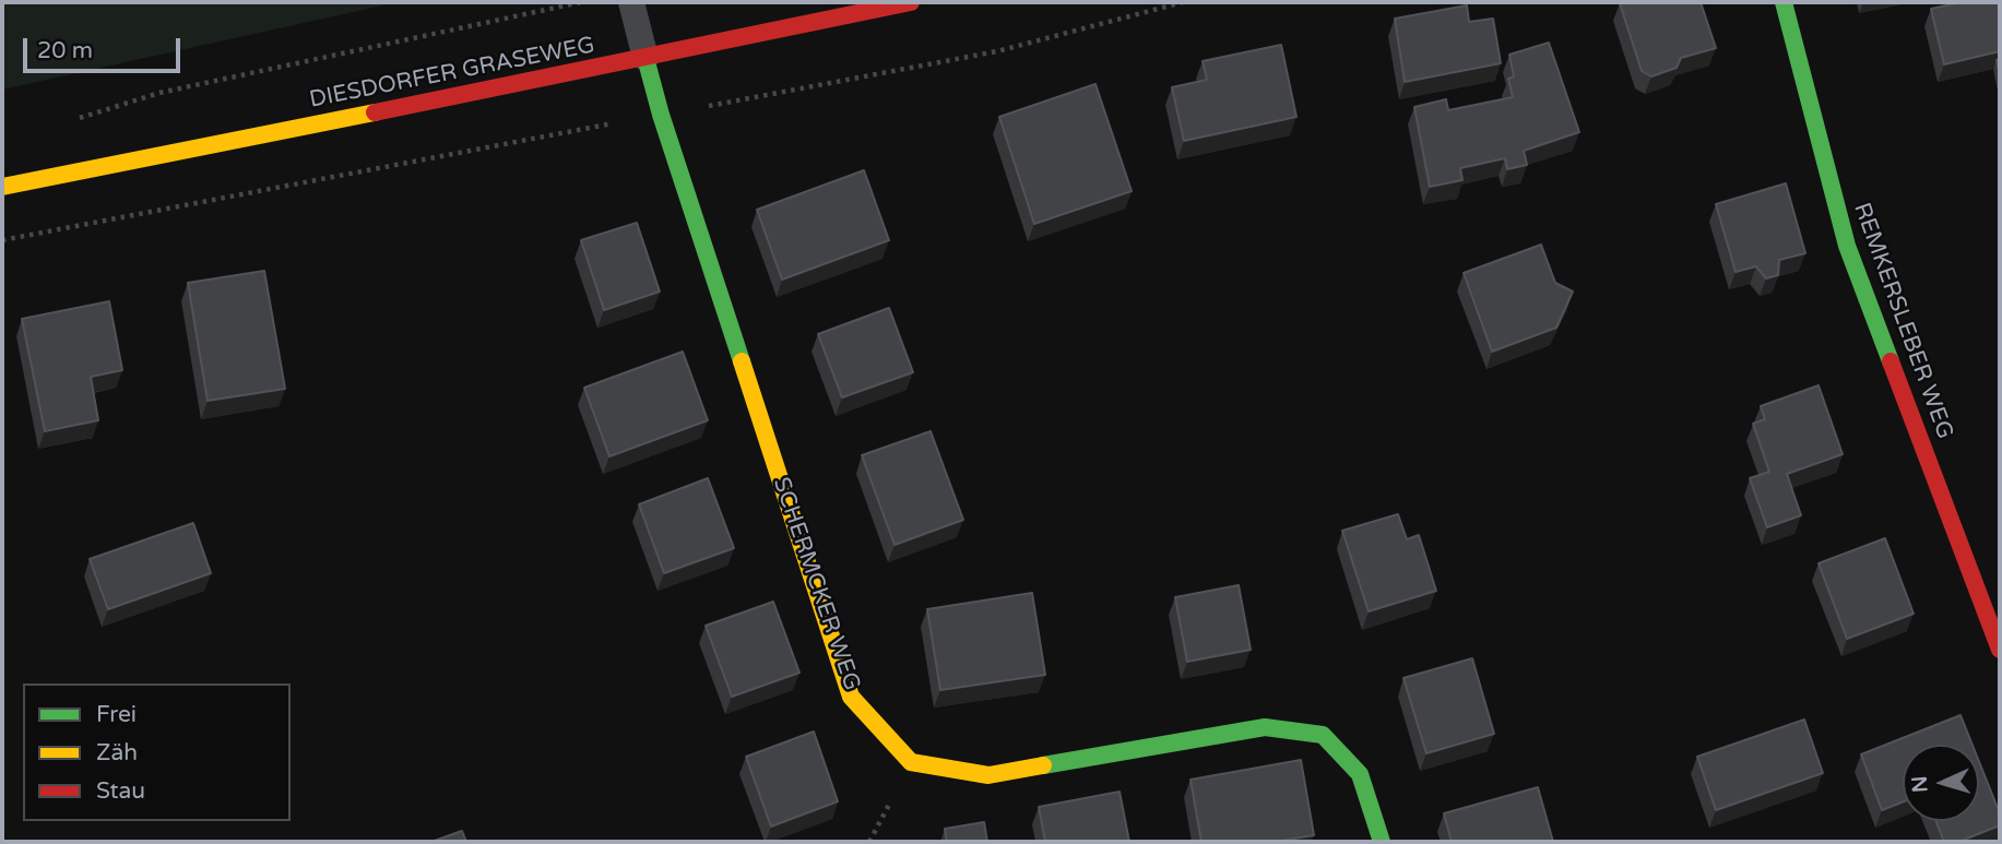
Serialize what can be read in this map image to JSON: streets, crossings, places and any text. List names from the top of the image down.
{
  "streets": {
    "street": ["DIESDORFER GRASEWEG", "REMKERSLEBER WEG", "SCHERMCKER WEG"]
  },
  "crossings": [
    ["DIESDORFER GRASEWEG", "SCHERMCKER WEG"]
  ],
  "legend": ["Frei", "Zäh", "Stau"],
  "scale_bar": "20 m",
  "north": "left"
}
